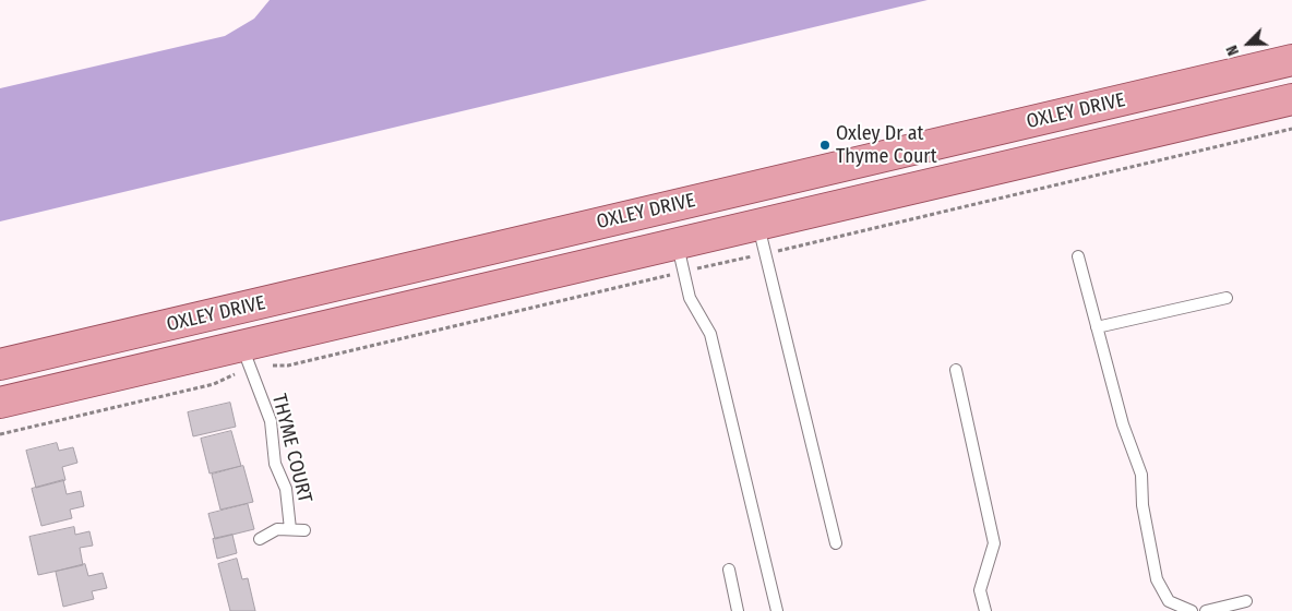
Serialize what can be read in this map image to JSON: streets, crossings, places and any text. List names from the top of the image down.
{
  "streets": {
    "main road": ["OXLEY DRIVE"],
    "lane": ["THYME COURT"]
  },
  "crossings": [
    ["OXLEY DRIVE", "THYME COURT"]
  ],
  "places": ["Oxley Dr at Thyme Court"],
  "north": "bottom left"
}
